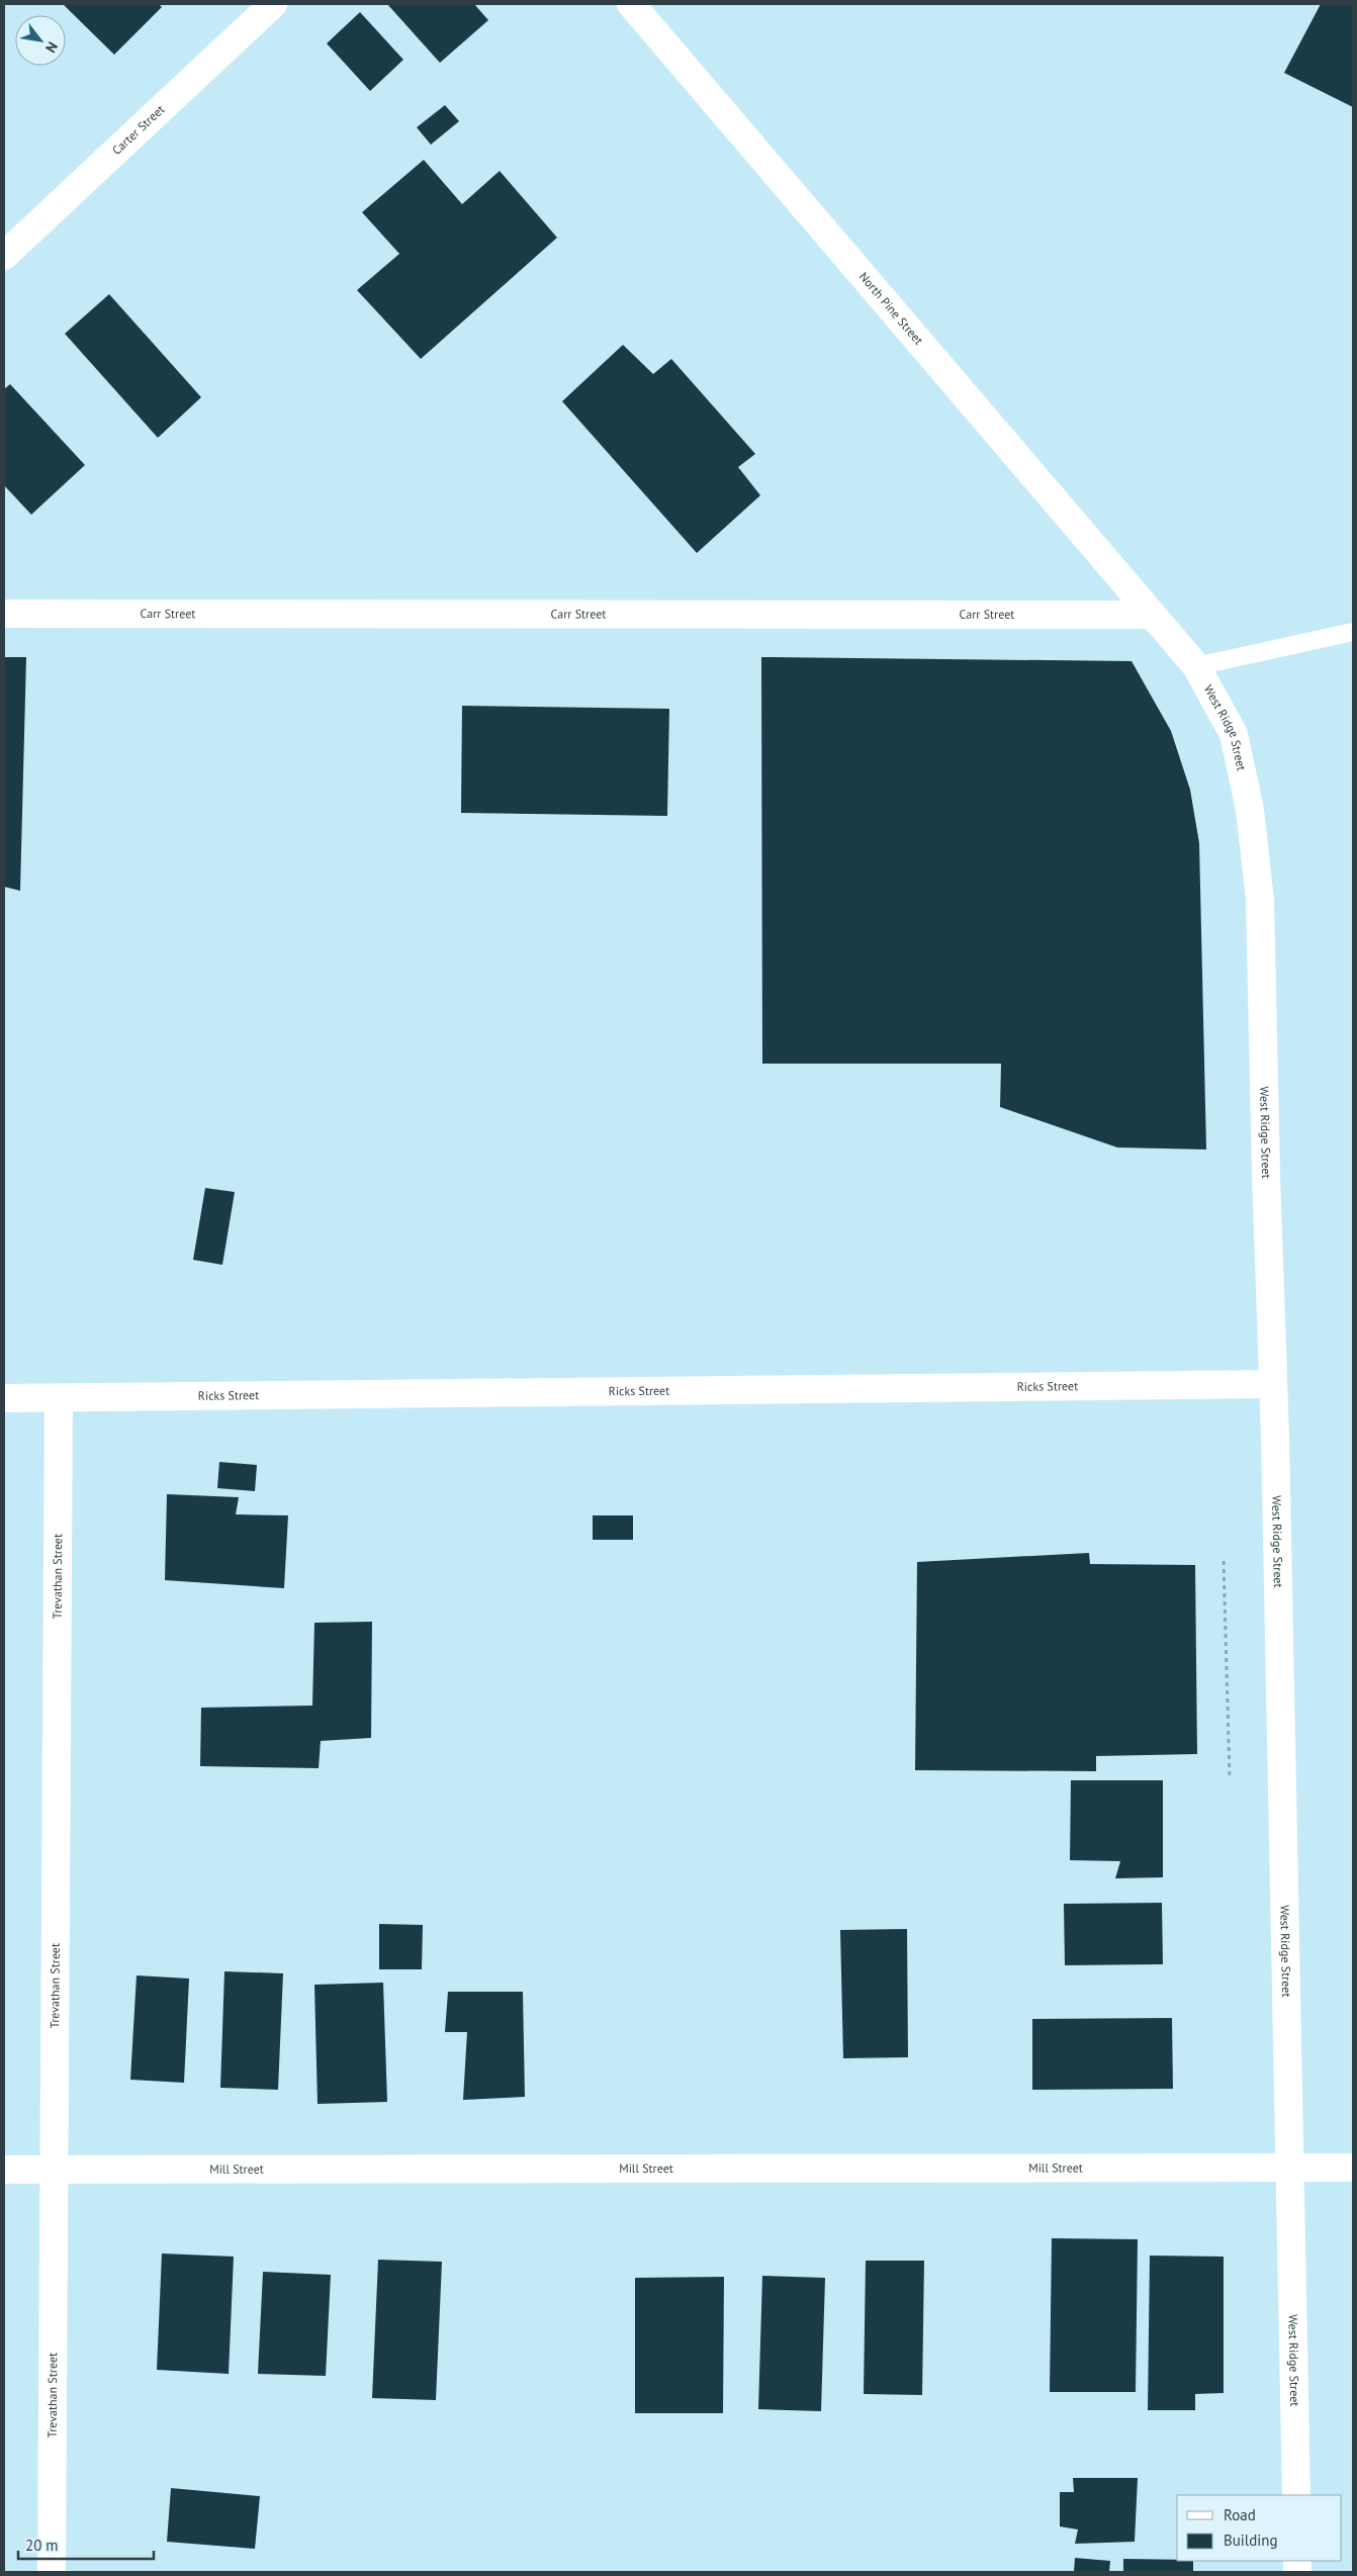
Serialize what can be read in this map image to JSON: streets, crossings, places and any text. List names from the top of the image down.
{
  "streets": {
    "street": [
      "Carter Street",
      "North Pine Street",
      "Carr Street",
      "West Ridge Street",
      "Ricks Street",
      "Trevathan Street",
      "Mill Street"
    ]
  },
  "crossings": [
    ["North Pine Street", "Carr Street"],
    ["North Pine Street", "West Ridge Street"],
    ["Carr Street", "West Ridge Street"],
    ["West Ridge Street", "Ricks Street"],
    ["West Ridge Street", "Mill Street"],
    ["Ricks Street", "Trevathan Street"],
    ["Trevathan Street", "Mill Street"]
  ],
  "legend": ["Road", "Building"],
  "scale_bar": "20 m",
  "north": "bottom right"
}
